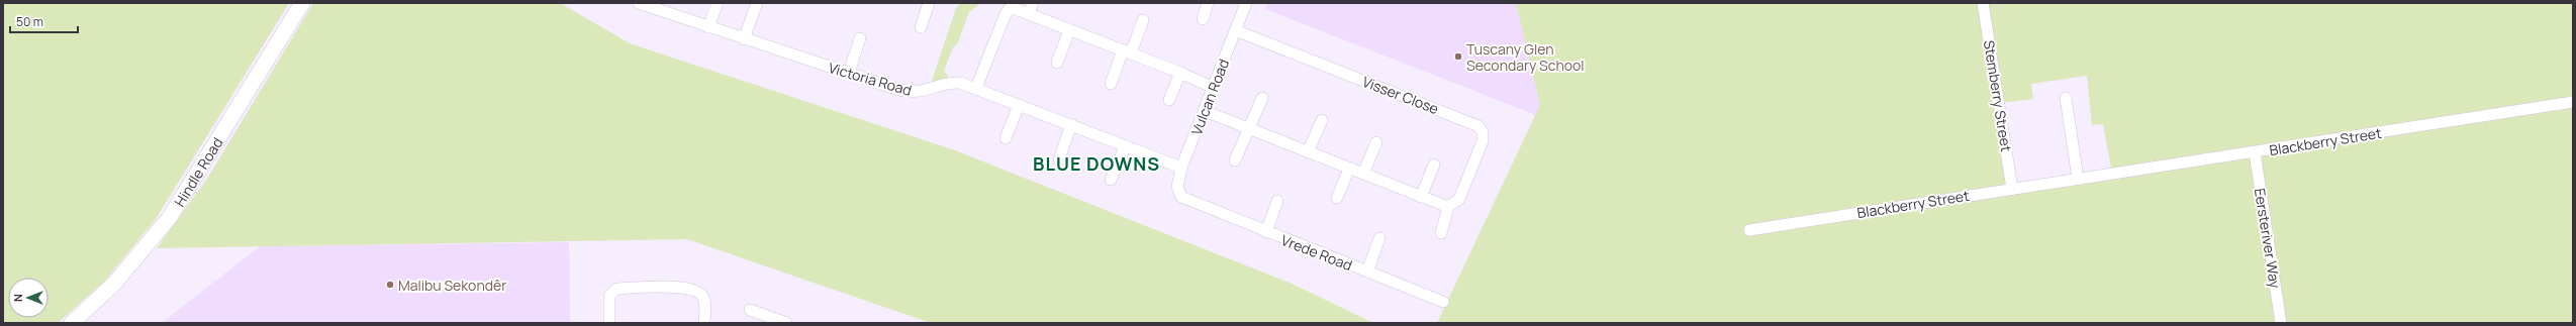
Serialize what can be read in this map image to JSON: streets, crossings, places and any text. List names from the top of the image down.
{
  "streets": {
    "street": [
      "Victoria Road",
      "Visser Close",
      "Stemberry Street",
      "Vulcan Road",
      "Blackberry Street",
      "Hindle Road",
      "Eersteriver Way",
      "Vrede Road"
    ]
  },
  "crossings": [
    ["Victoria Road", "Vulcan Road"],
    ["Visser Close", "Vulcan Road"],
    ["Stemberry Street", "Blackberry Street"],
    ["Vulcan Road", "Vrede Road"],
    ["Blackberry Street", "Eersteriver Way"]
  ],
  "districts": ["BLUE DOWNS"],
  "places": ["Tuscany Glen Secondary School", "Malibu Sekondêr"],
  "scale_bar": "50 m",
  "north": "left"
}
